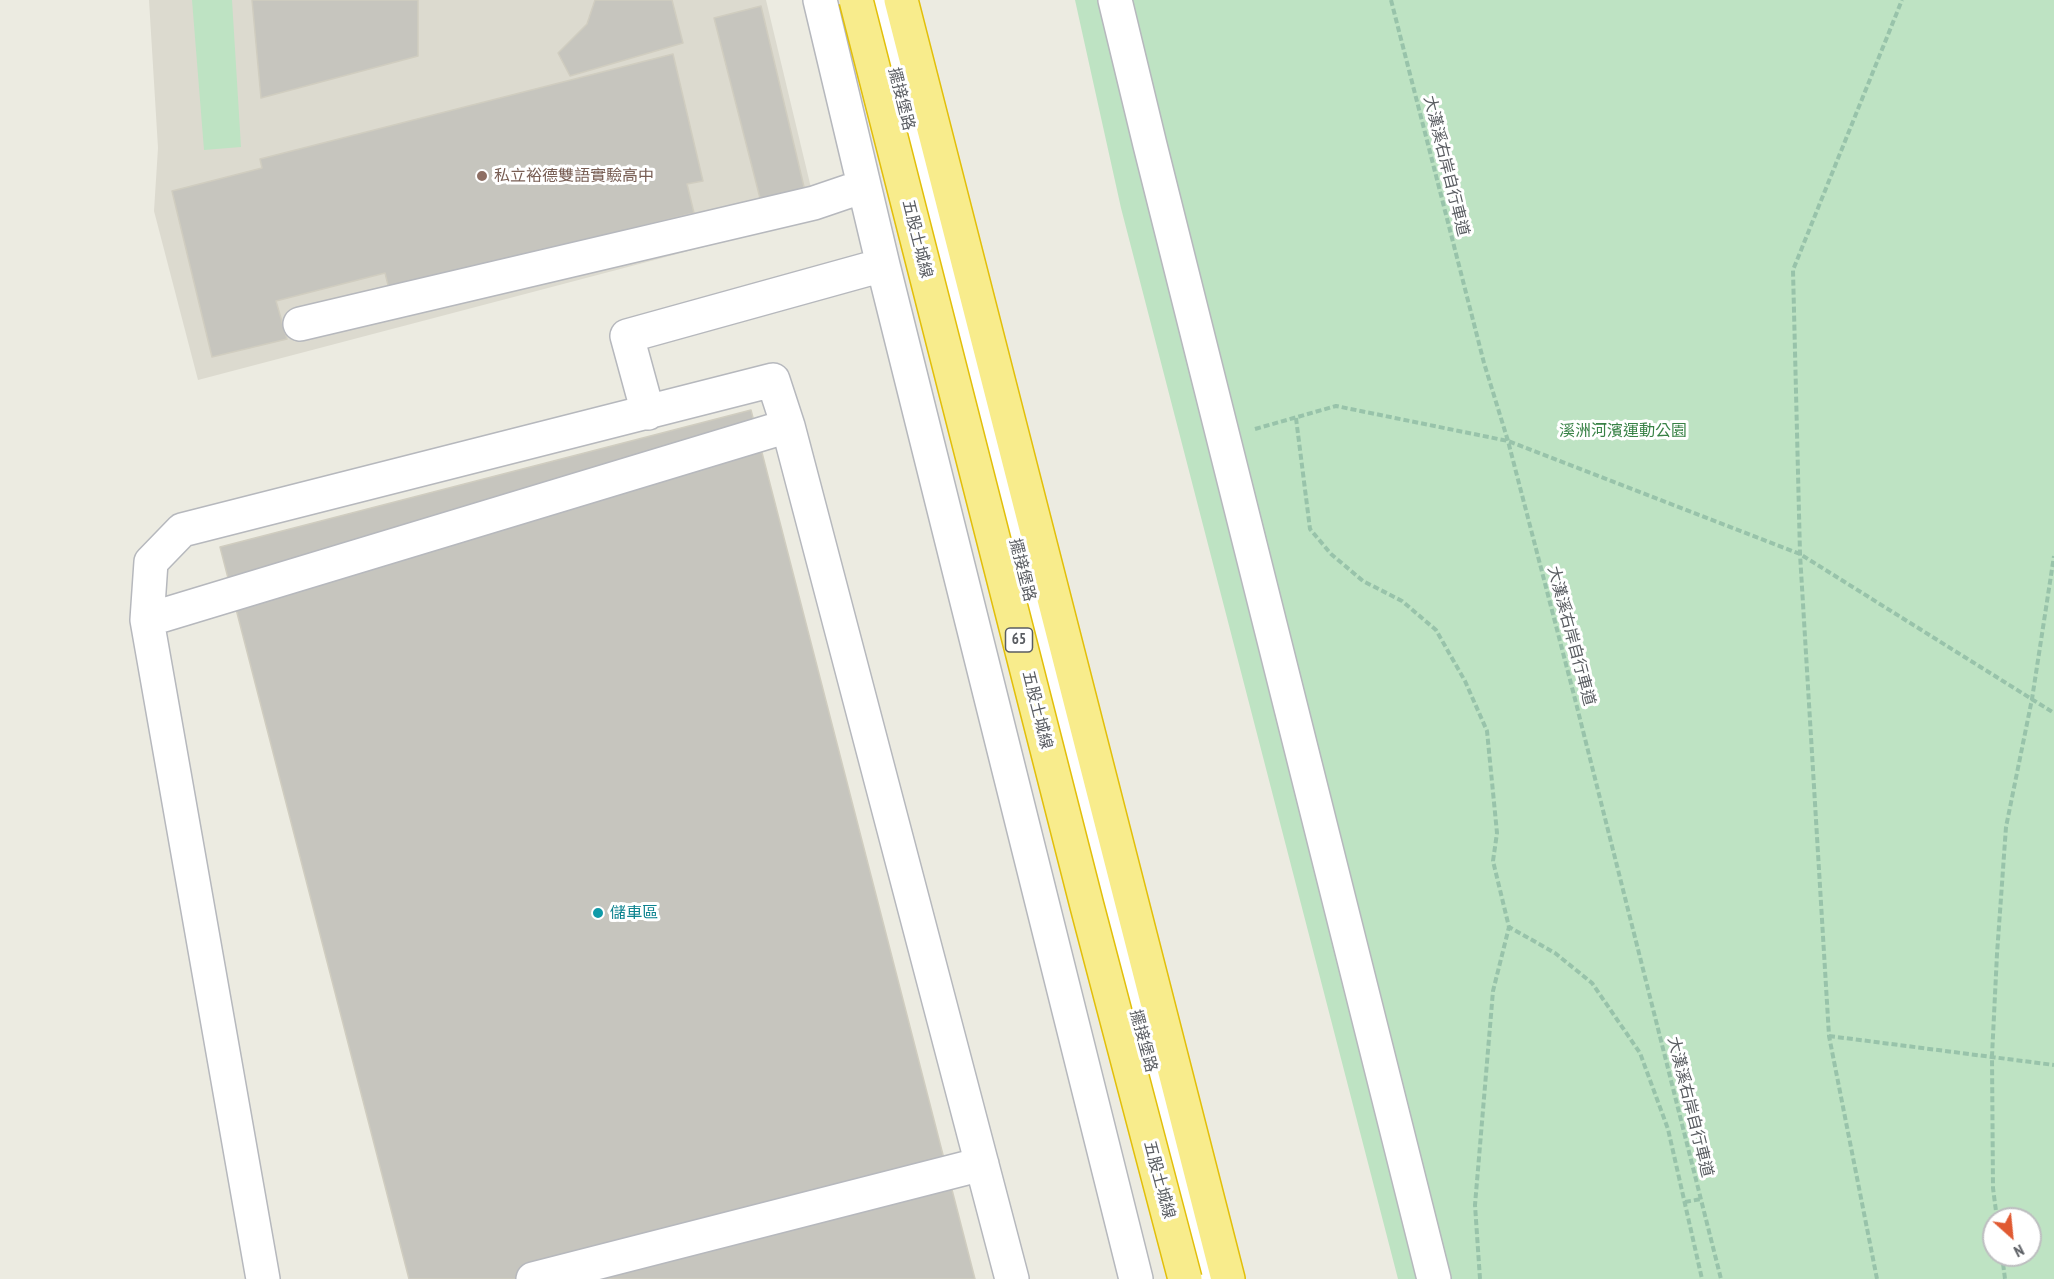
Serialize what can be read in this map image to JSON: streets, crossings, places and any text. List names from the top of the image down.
{
  "streets": {
    "highway": ["五股土城線", "65"],
    "street": ["擺接堡路"],
    "path": ["大漢溪右岸自行車道"]
  },
  "parks": ["溪洲河濱運動公園"],
  "places": ["私立裕德雙語實驗高中", "儲車區"],
  "north": "bottom right"
}
